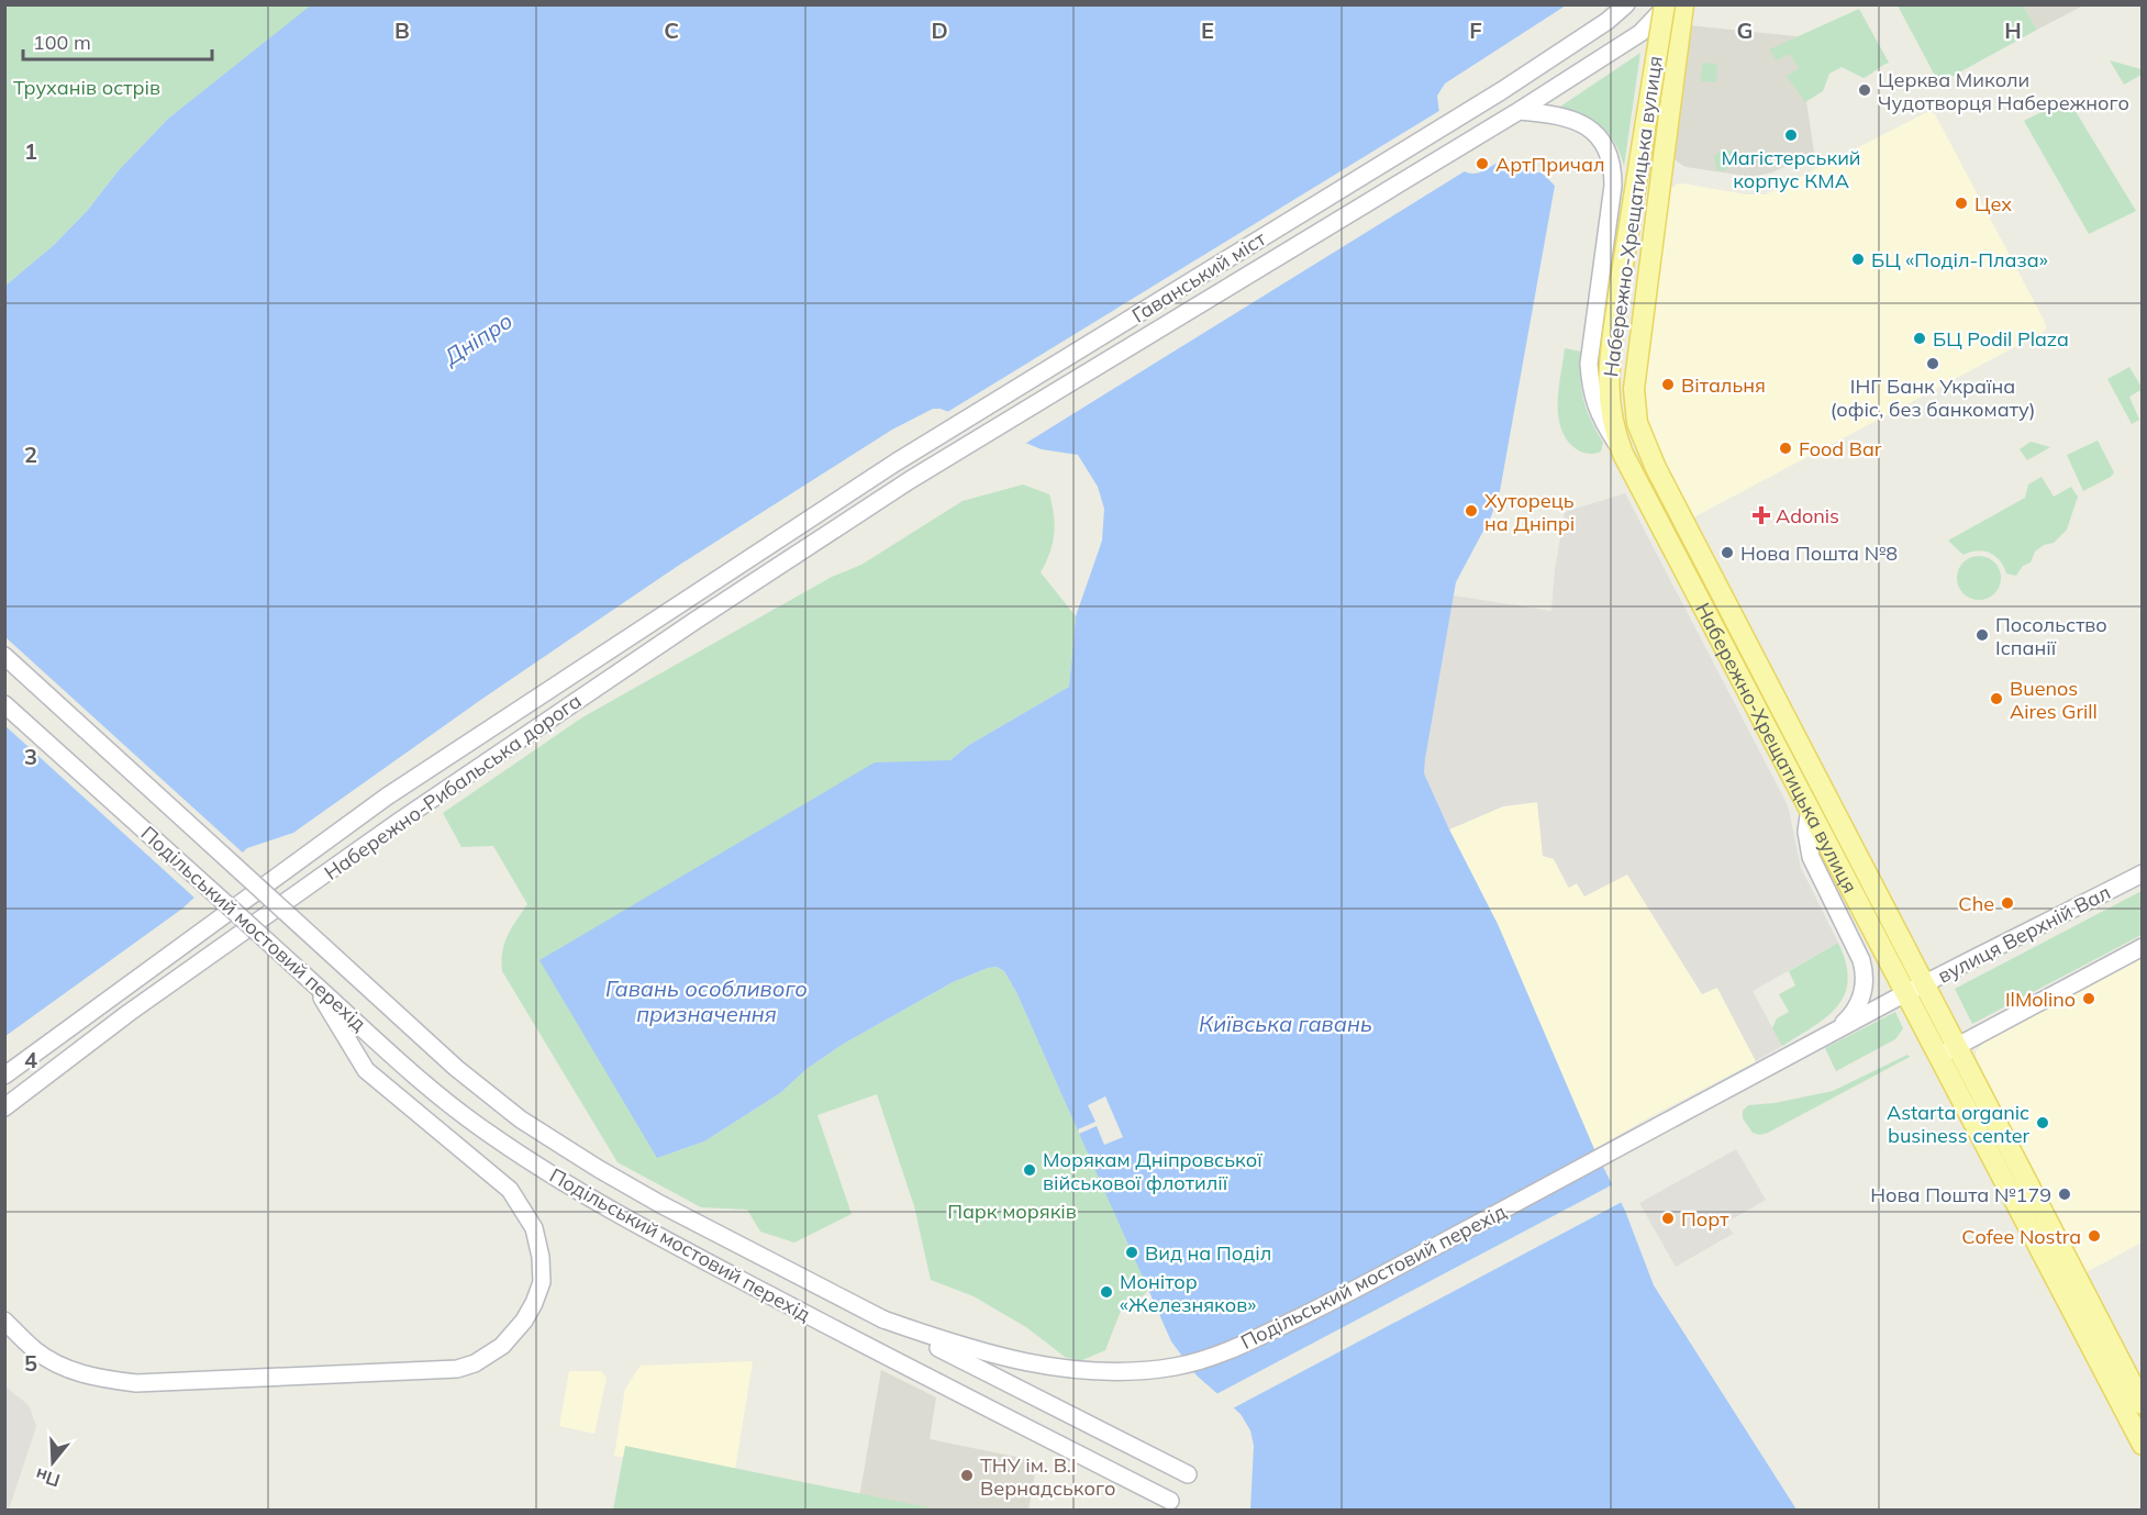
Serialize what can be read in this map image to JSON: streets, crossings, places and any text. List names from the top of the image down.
{
  "streets": {
    "main road": [
      "Набережно-Хрещатицька вулиця",
      "Гаванський міст",
      "Набережно-Рибальська дорога",
      "Подільський мостовий перехід",
      "вулиця Верхній Вал"
    ]
  },
  "crossings": [
    ["Набережно-Хрещатицька вулиця", "Гаванський міст"],
    ["Набережно-Хрещатицька вулиця", "вулиця Верхній Вал"],
    ["Гаванський міст", "Набережно-Рибальська дорога"],
    ["Подільський мостовий перехід", "вулиця Верхній Вал"]
  ],
  "water": ["Дніпро", "Гавань особливого призначення", "Київська гавань"],
  "parks": ["Труханів острів", "Парк моряків"],
  "places": {
    "other": [
      "Церква Миколи Чудотворця Набережного",
      "Магістерський корпус КМА",
      "АртПричал",
      "Цех",
      "БЦ «Поділ-Плаза»",
      "БЦ Podil Plaza",
      "ІНГ Банк Україна (офіс, без банкомату)",
      "Вітальня",
      "Food Bar",
      "Хуторець на Дніпрі",
      "Нова Пошта №8",
      "Посольство Іспанії",
      "Buenos Aires Grill",
      "Che",
      "IlMolino",
      "Astarta organic business center",
      "Морякам Дніпровської військової флотилії",
      "Нова Пошта №179",
      "Порт",
      "Сofee Nostra",
      "Вид на Поділ",
      "Монітор «Железняков»",
      "ТНУ ім. В.І Вернадського"
    ],
    "health": ["Adonis"]
  },
  "scale_bar": "100 m",
  "north": "bottom",
  "grid": {
    "columns": [
      "B",
      "C",
      "D",
      "E",
      "F",
      "G",
      "H"
    ],
    "rows": [
      "1",
      "2",
      "3",
      "4",
      "5"
    ]
  }
}
